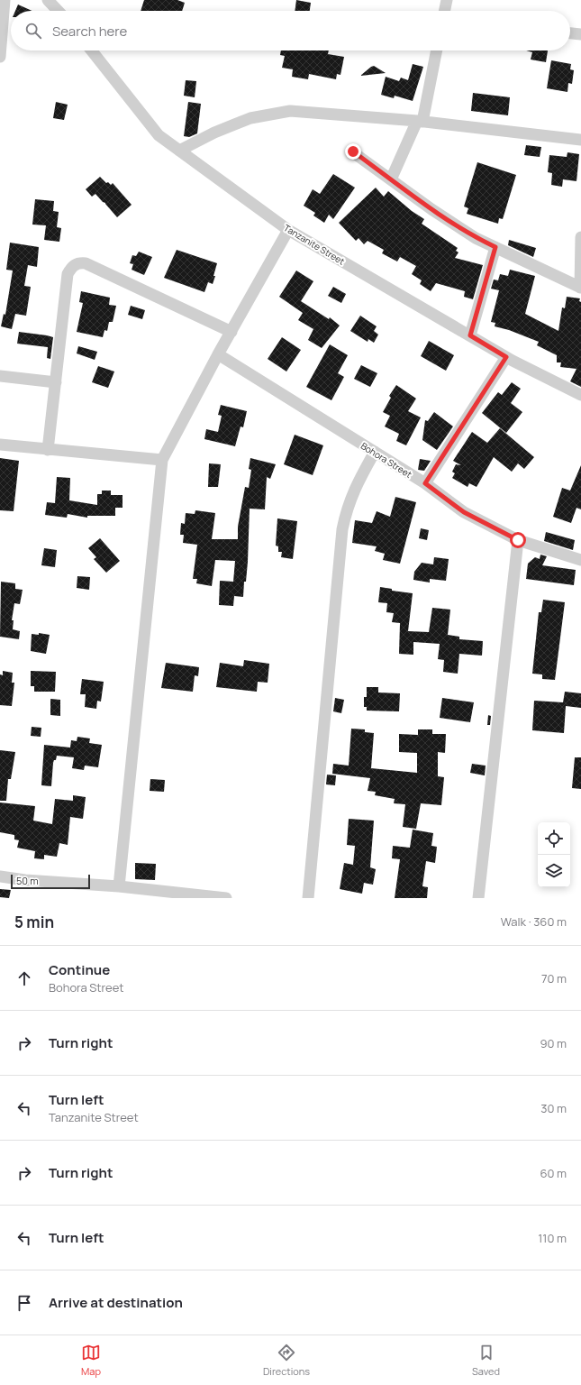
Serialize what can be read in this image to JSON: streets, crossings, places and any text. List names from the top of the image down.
{
  "streets": {
    "street": ["Tanzanite Street", "Bohora Street"]
  },
  "scale_bar": "50 m",
  "page": {
    "search": "Search here",
    "scale": "50 m",
    "heading": ["5 min", "Walk · 360 m"],
    "list": [
      ["Continue", "Bohora Street", "70 m"],
      ["Turn right", "90 m"],
      ["Turn left", "Tanzanite Street", "30 m"],
      ["Turn right", "60 m"],
      ["Turn left", "110 m"],
      "Arrive at destination"
    ],
    "nav": ["Map", "Directions", "Saved"]
  }
}
